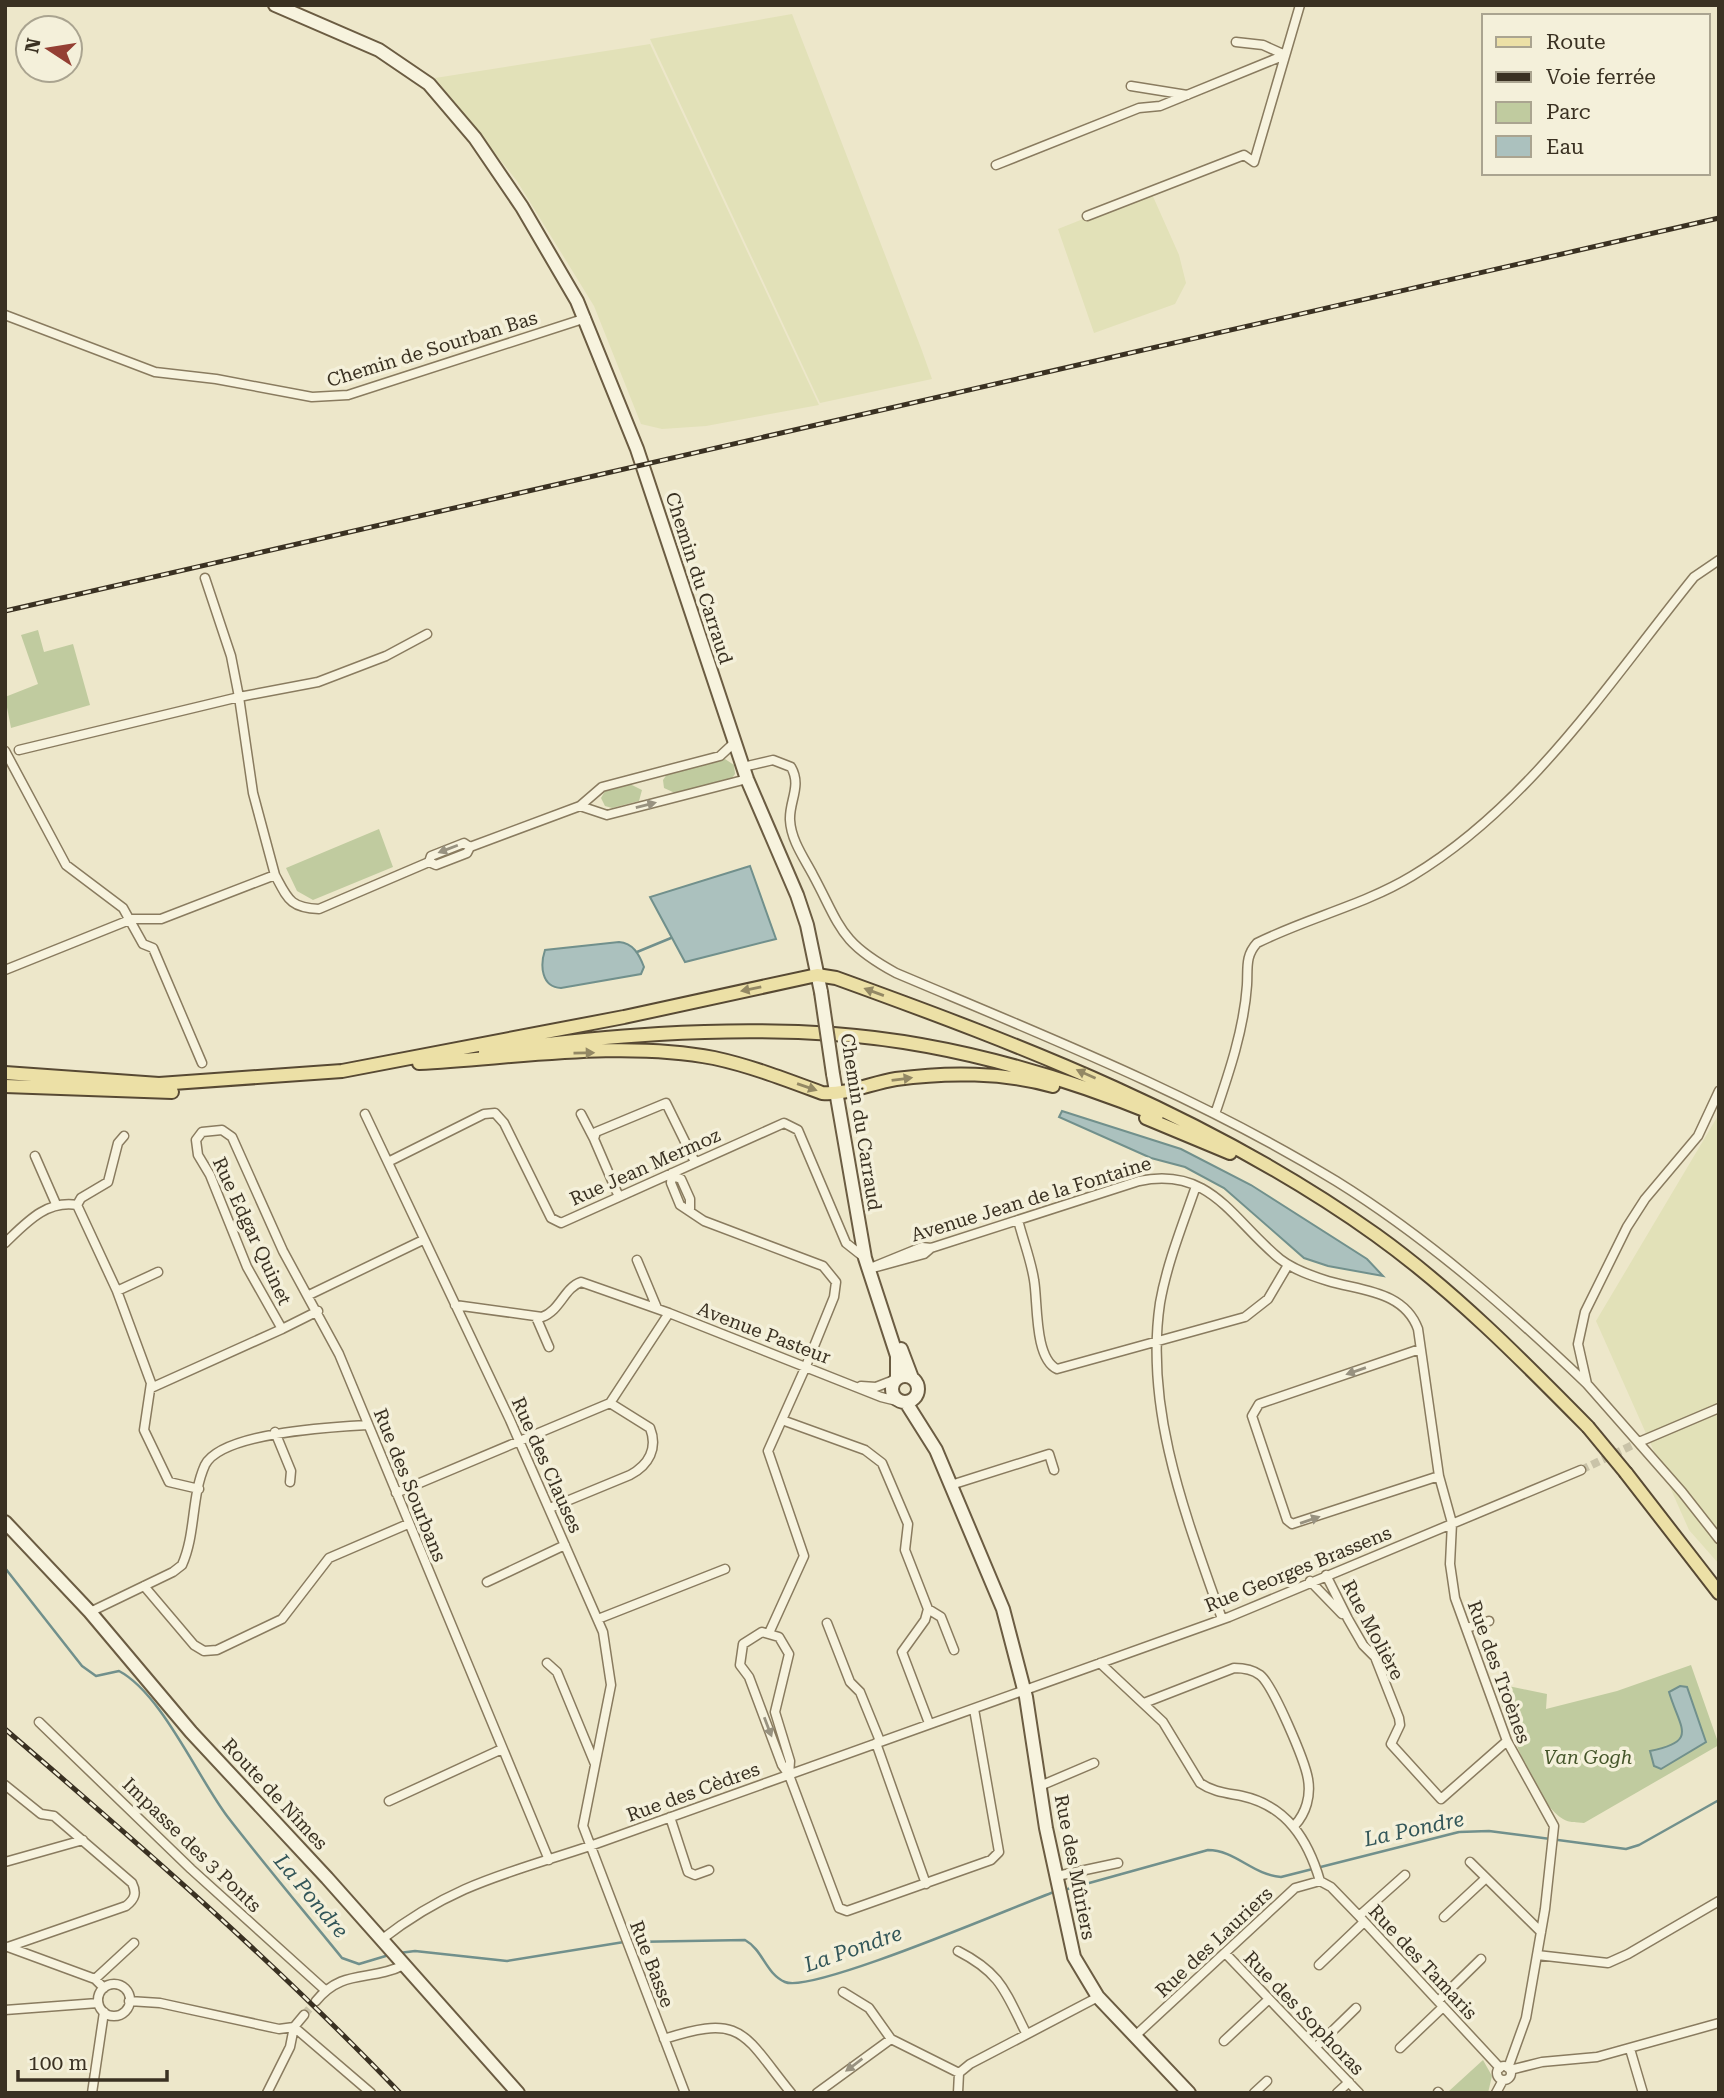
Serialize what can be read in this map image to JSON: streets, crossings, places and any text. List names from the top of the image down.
{
  "streets": {
    "street": [
      "Chemin de Sourban Bas",
      "Chemin du Carraud",
      "Rue Jean Mermoz",
      "Avenue Jean de la Fontaine",
      "Rue Edgar Quinet",
      "Avenue Pasteur",
      "Rue des Clauses",
      "Rue des Sourbans",
      "Rue Georges Brassens",
      "Rue Molière",
      "Rue des Troènes",
      "Rue des Cèdres",
      "Route de Nîmes",
      "Impasse des 3 Ponts",
      "Rue des Mûriers",
      "Rue des Lauriers",
      "Rue des Tamaris",
      "Rue Basse",
      "Rue des Sophoras"
    ]
  },
  "crossings": [
    ["Chemin de Sourban Bas", "Chemin du Carraud"],
    ["Chemin du Carraud", "Rue Jean Mermoz"],
    ["Chemin du Carraud", "Avenue Jean de la Fontaine"],
    ["Chemin du Carraud", "Avenue Pasteur"],
    ["Chemin du Carraud", "Rue Georges Brassens"],
    ["Chemin du Carraud", "Rue des Cèdres"],
    ["Chemin du Carraud", "Rue des Mûriers"],
    ["Rue Jean Mermoz", "Avenue Jean de la Fontaine"],
    ["Rue Jean Mermoz", "Rue des Clauses"],
    ["Avenue Jean de la Fontaine", "Rue Georges Brassens"],
    ["Avenue Jean de la Fontaine", "Rue des Troènes"],
    ["Rue Edgar Quinet", "Rue des Sourbans"],
    ["Rue des Clauses", "Rue des Cèdres"],
    ["Rue des Clauses", "Rue Basse"],
    ["Rue des Sourbans", "Rue des Cèdres"],
    ["Rue Georges Brassens", "Rue Molière"],
    ["Rue Georges Brassens", "Rue des Troènes"],
    ["Rue Georges Brassens", "Rue des Cèdres"],
    ["Rue Georges Brassens", "Rue des Mûriers"],
    ["Rue Molière", "Rue des Troènes"],
    ["Rue des Troènes", "Rue des Tamaris"],
    ["Rue des Cèdres", "Route de Nîmes"],
    ["Rue des Cèdres", "Rue des Mûriers"],
    ["Rue des Cèdres", "Rue Basse"],
    ["Rue des Mûriers", "Rue des Lauriers"],
    ["Rue des Lauriers", "Rue des Tamaris"],
    ["Rue des Lauriers", "Rue des Sophoras"]
  ],
  "water": ["La Pondre"],
  "parks": ["Van Gogh"],
  "legend": [
    "Route",
    "Voie ferrée",
    "Parc",
    "Eau"
  ],
  "scale_bar": "100 m",
  "north": "left"
}
